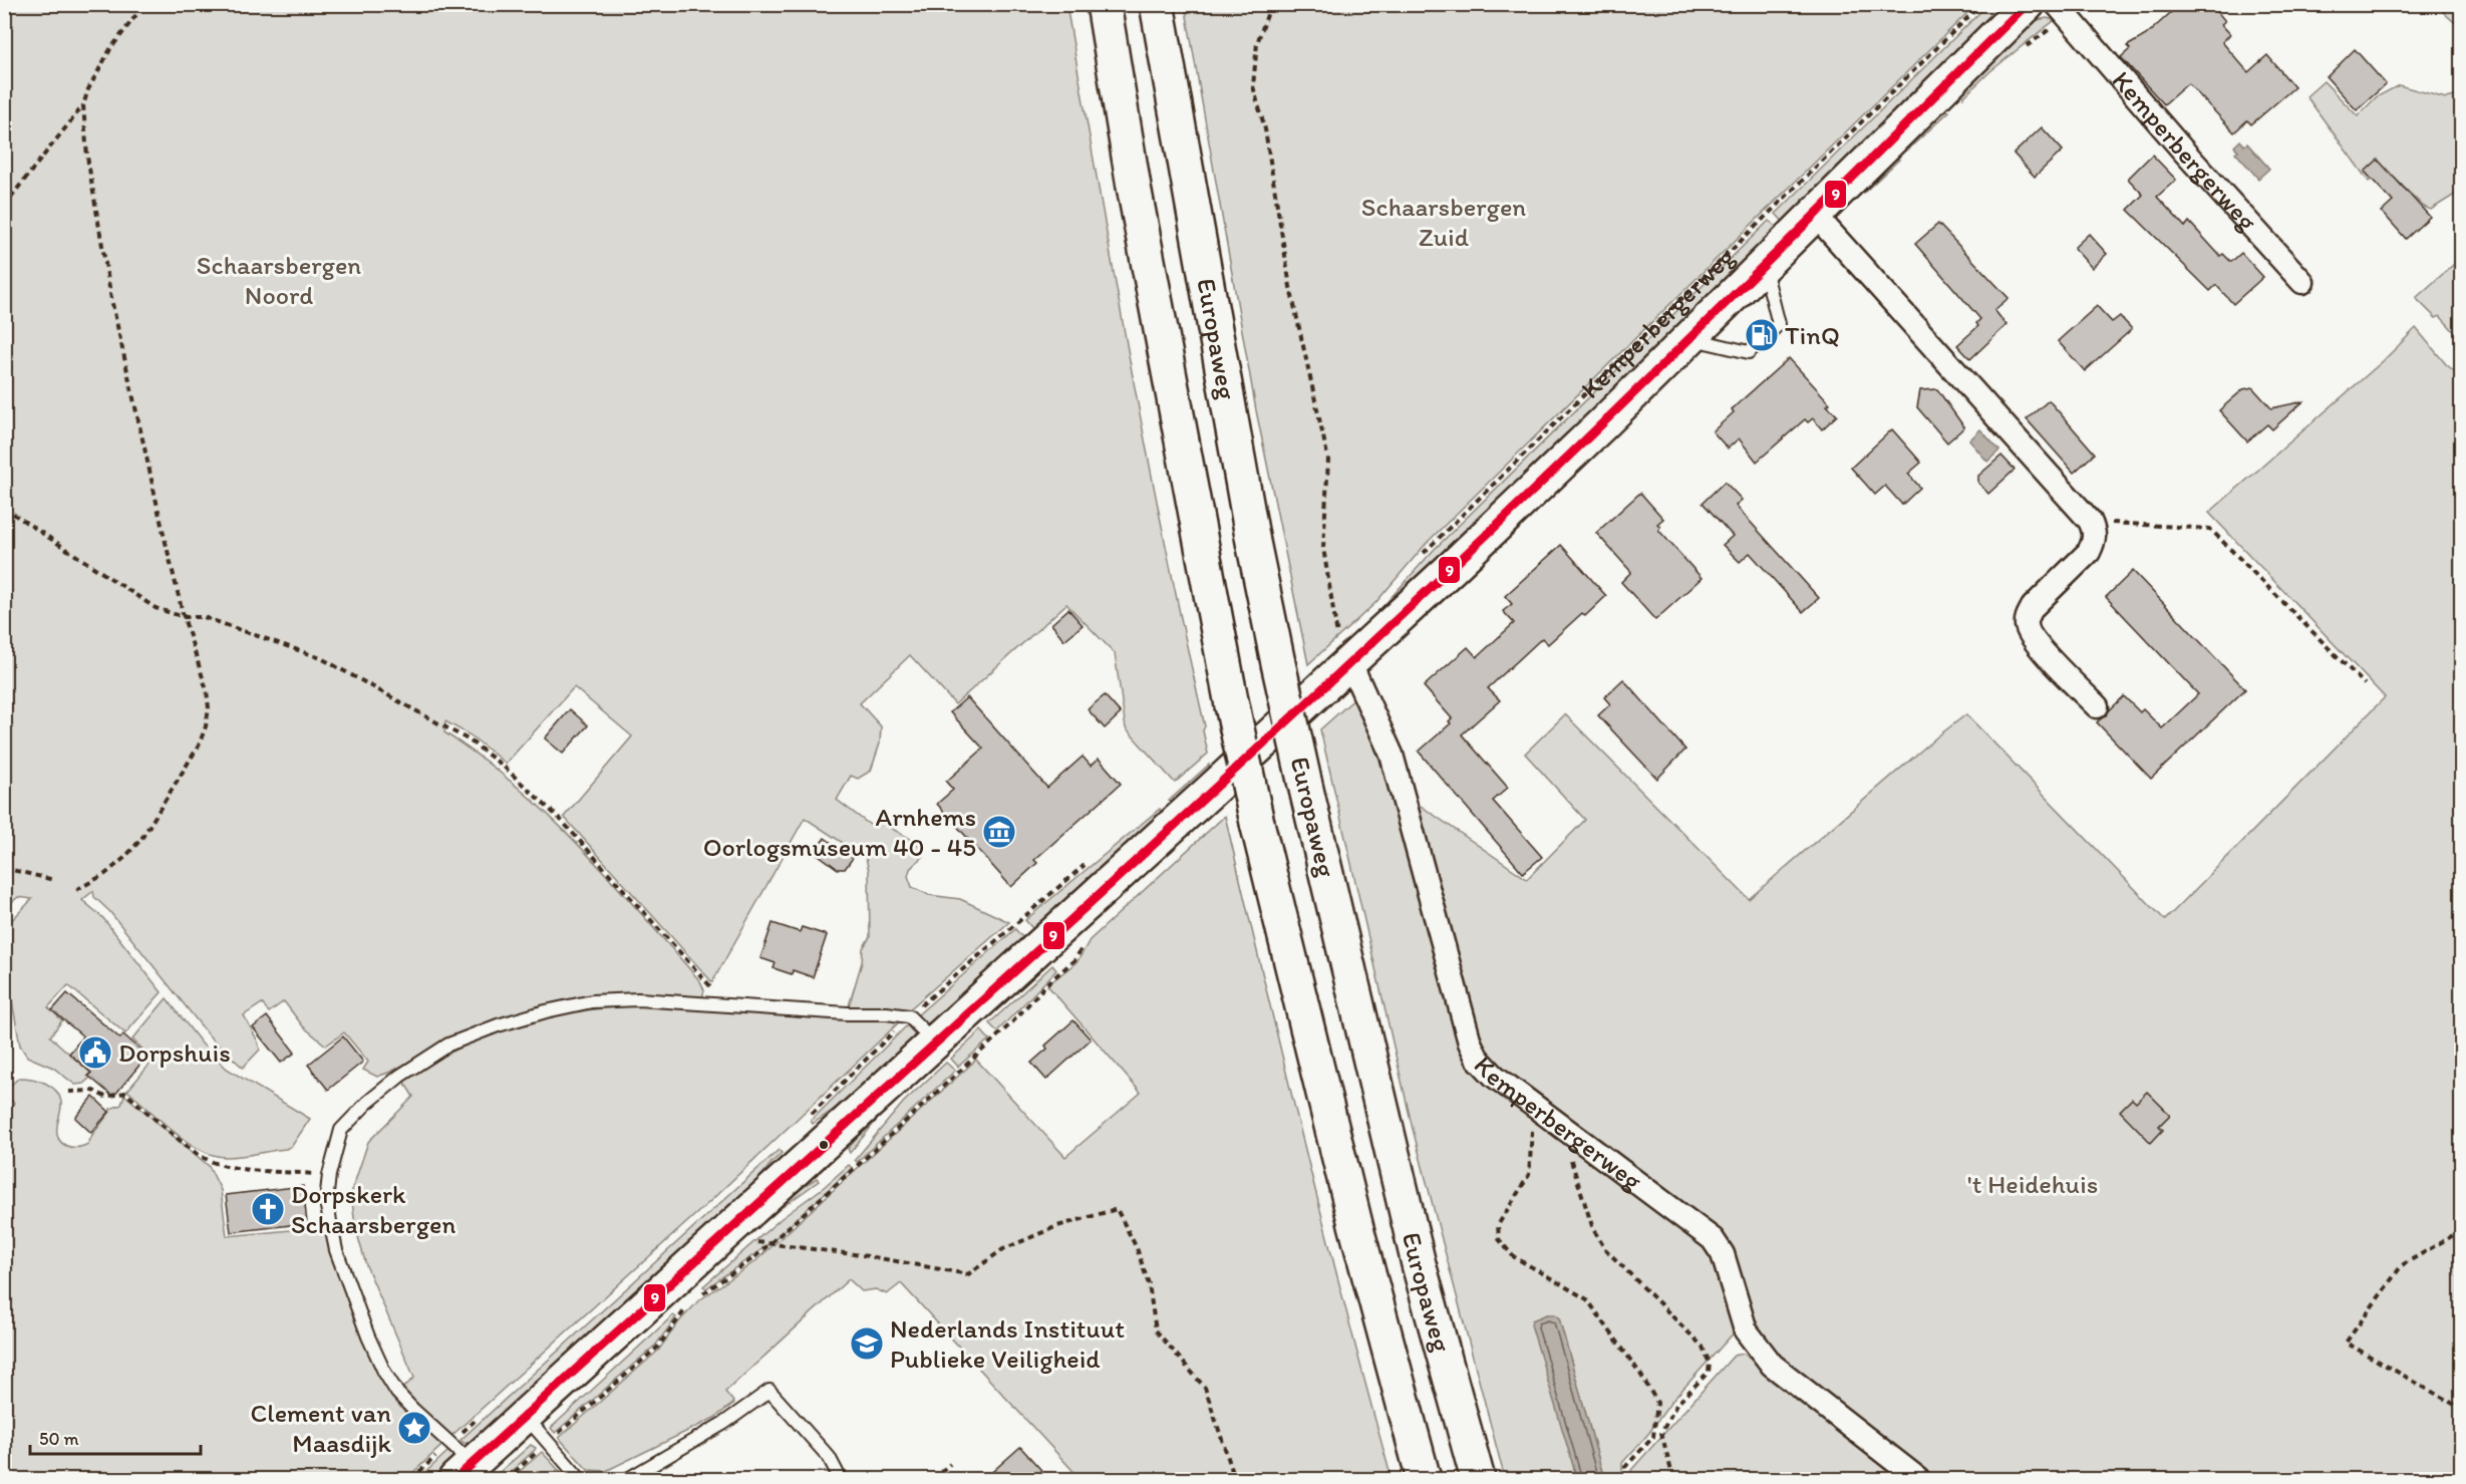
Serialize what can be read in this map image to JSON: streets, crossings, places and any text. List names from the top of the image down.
{
  "streets": {
    "main road": ["Kemperbergerweg", "Europaweg"]
  },
  "parks": ["Schaarsbergen Zuid", "Schaarsbergen Noord", "'t Heidehuis"],
  "places": {
    "fuel station": ["TinQ"],
    "museum": ["Arnhems Oorlogsmuseum 40 - 45"],
    "public building": ["Dorpshuis"],
    "church": ["Dorpskerk Schaarsbergen"],
    "school or university": ["Nederlands Instituut Publieke Veiligheid"],
    "place": ["Clement van Maasdijk"]
  },
  "lines": ["transit line 9"],
  "scale_bar": "50 m"
}
